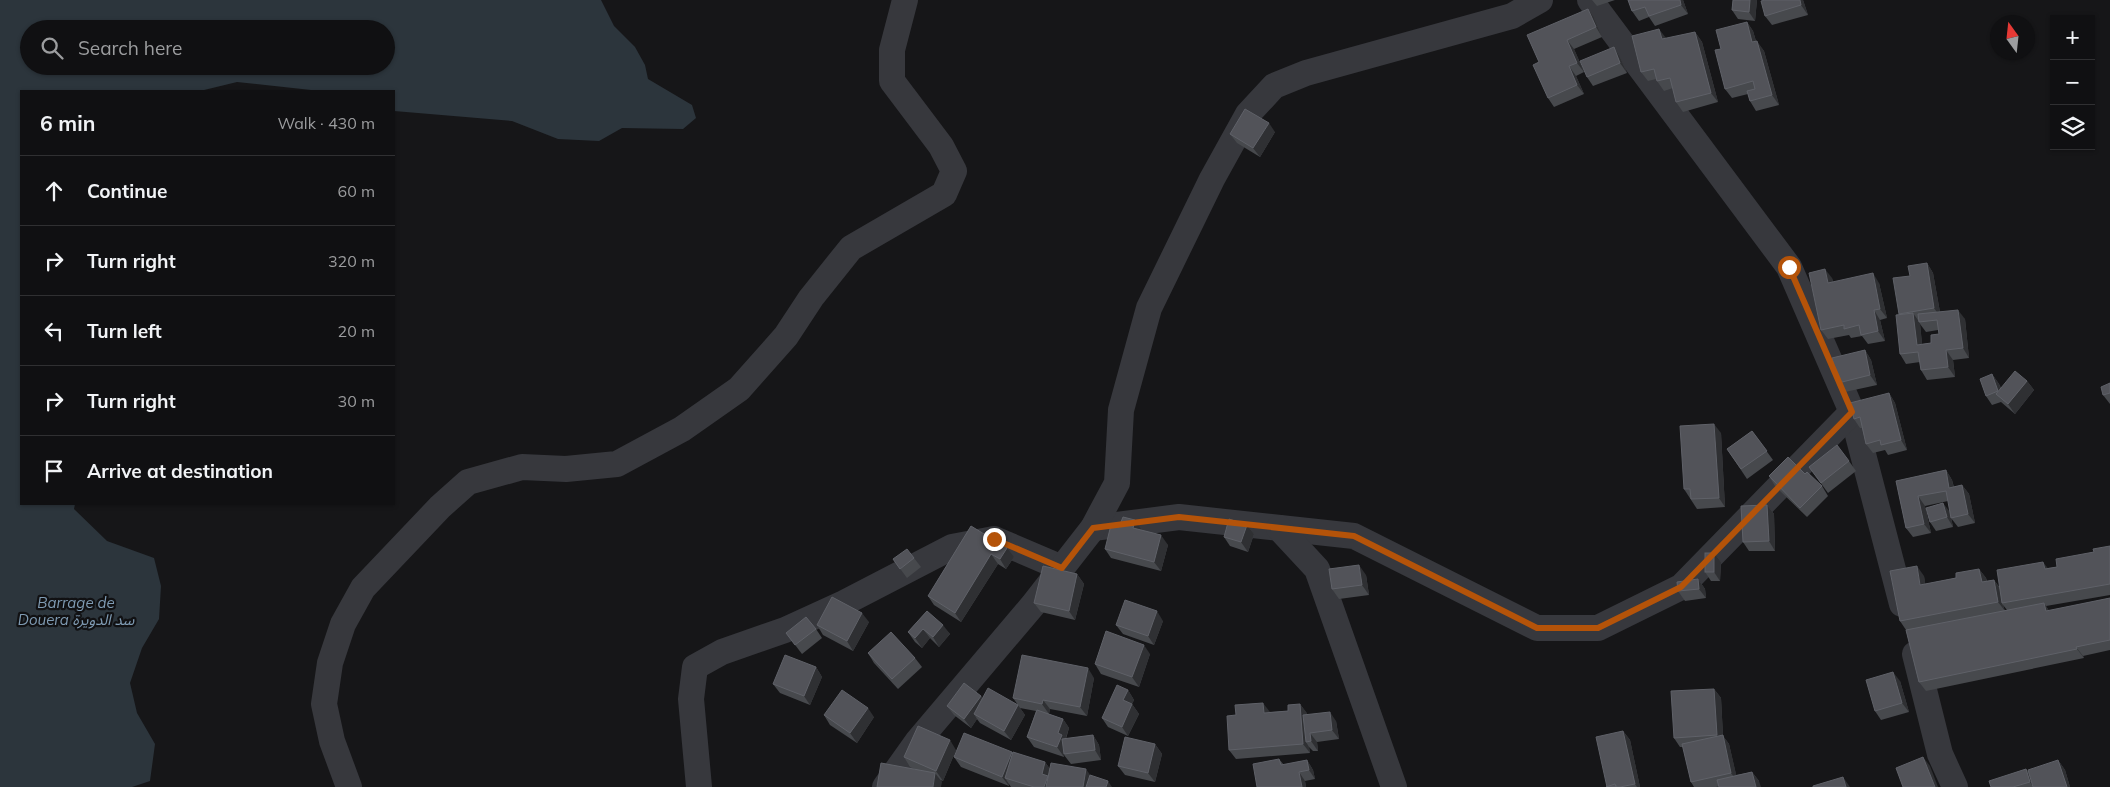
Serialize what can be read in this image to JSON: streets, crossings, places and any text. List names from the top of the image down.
{
  "water": ["Barrage de Douera سد الدويرة"],
  "north": "top",
  "page": {
    "map_buttons": ["+", "−"],
    "search": "Search here",
    "heading": ["6 min", "Walk · 430 m"],
    "list": [
      ["Continue", "60 m"],
      ["Turn right", "320 m"],
      ["Turn left", "20 m"],
      ["Turn right", "30 m"],
      "Arrive at destination"
    ]
  }
}
